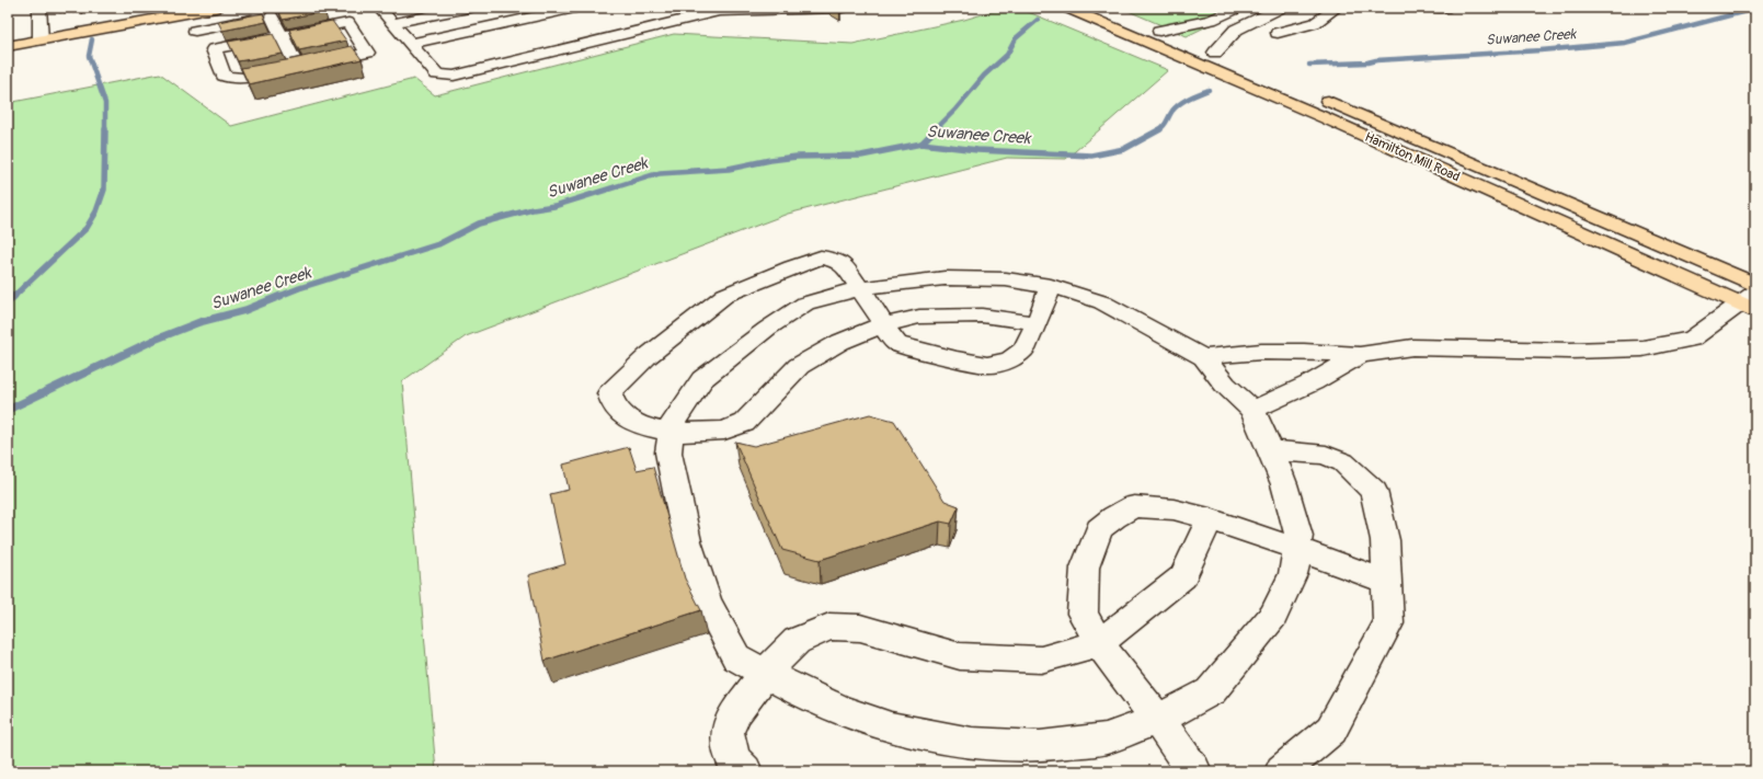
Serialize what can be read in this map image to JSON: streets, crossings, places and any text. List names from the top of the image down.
{
  "streets": {
    "main road": ["Hamilton Mill Road"]
  },
  "water": ["Suwanee Creek"]
}
